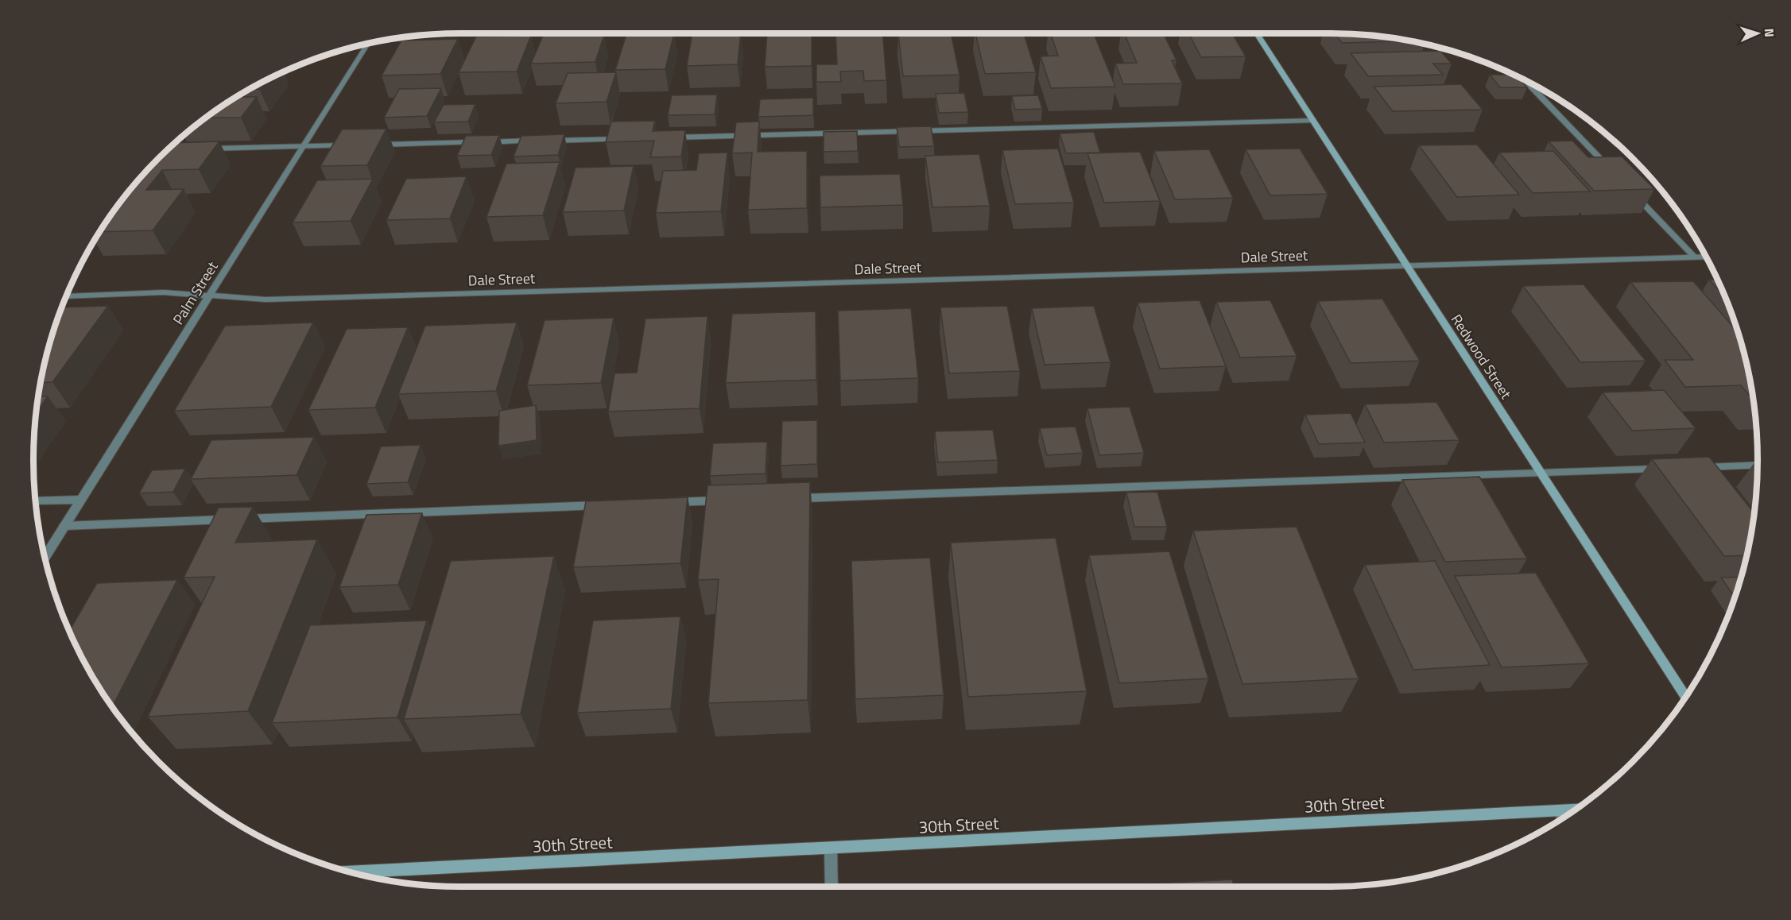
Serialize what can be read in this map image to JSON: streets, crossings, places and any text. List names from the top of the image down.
{
  "streets": {
    "street": [
      "Dale Street",
      "Palm Street",
      "Redwood Street",
      "30th Street"
    ]
  },
  "crossings": [
    ["Dale Street", "Palm Street"],
    ["Dale Street", "Redwood Street"]
  ],
  "north": "right"
}
